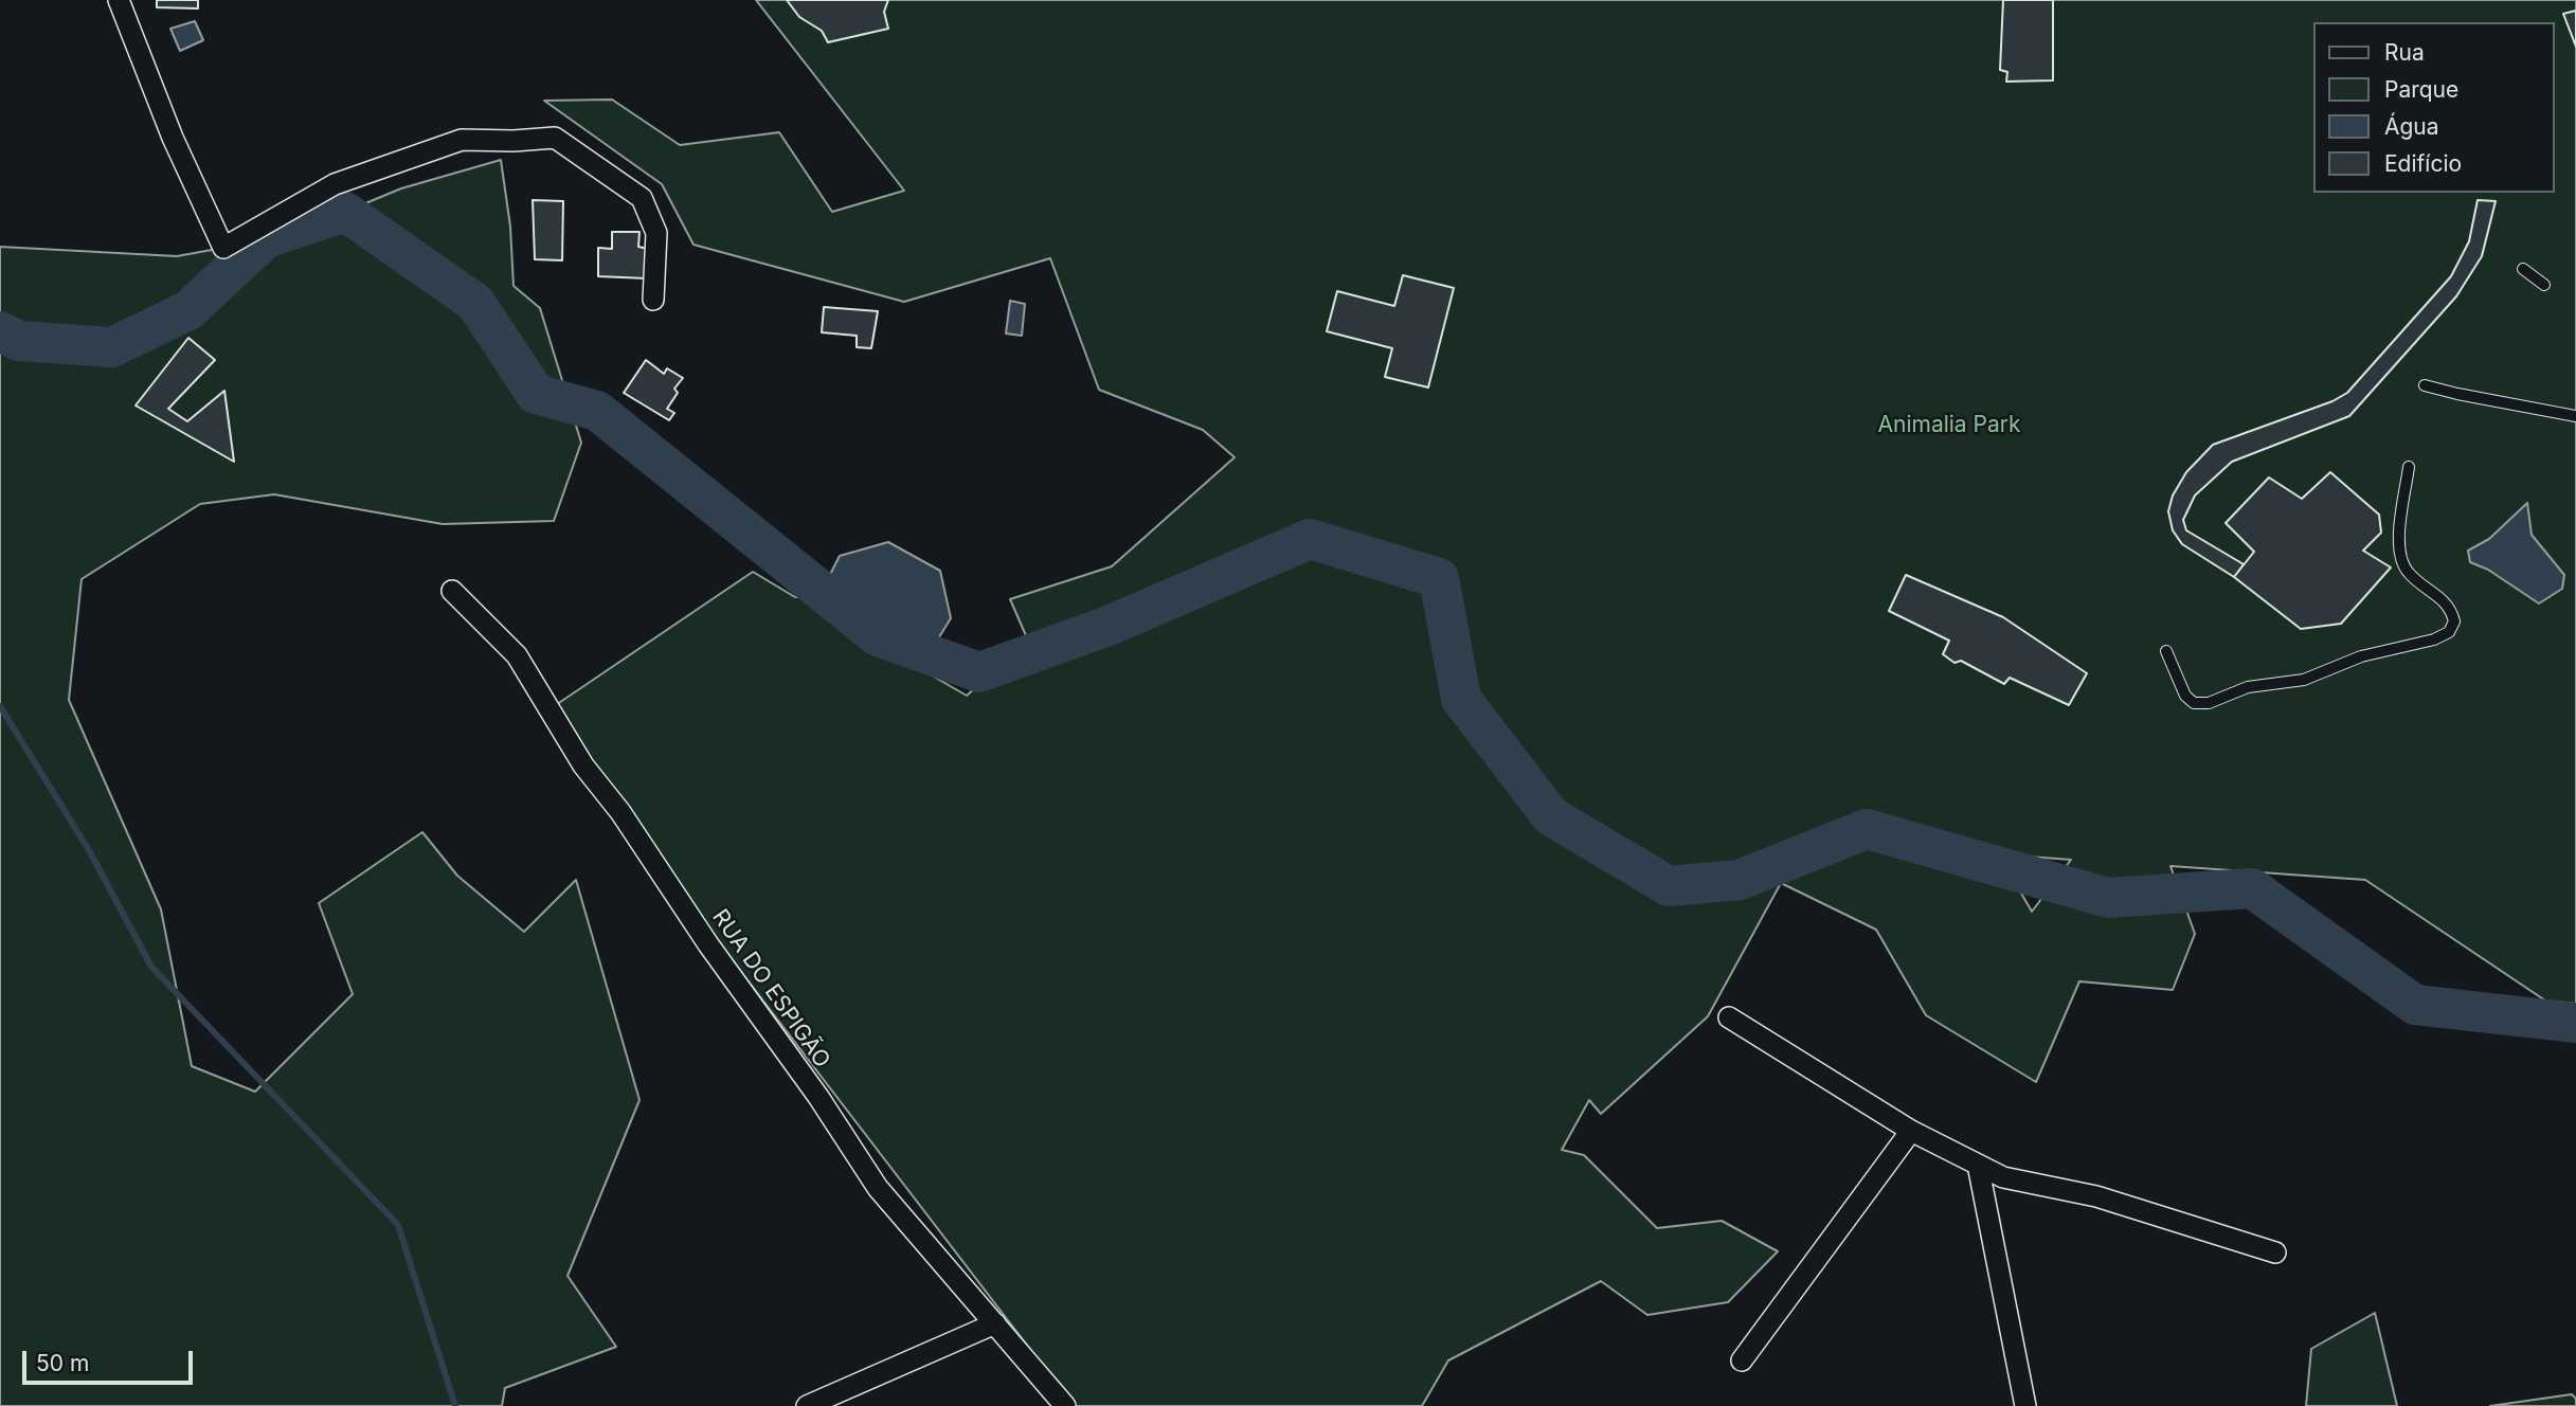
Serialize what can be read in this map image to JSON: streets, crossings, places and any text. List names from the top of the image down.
{
  "streets": {
    "street": ["RUA DO ESPIGÃO"]
  },
  "parks": ["Animalia Park"],
  "legend": [
    "Rua",
    "Parque",
    "Água",
    "Edifício"
  ],
  "scale_bar": "50 m"
}
